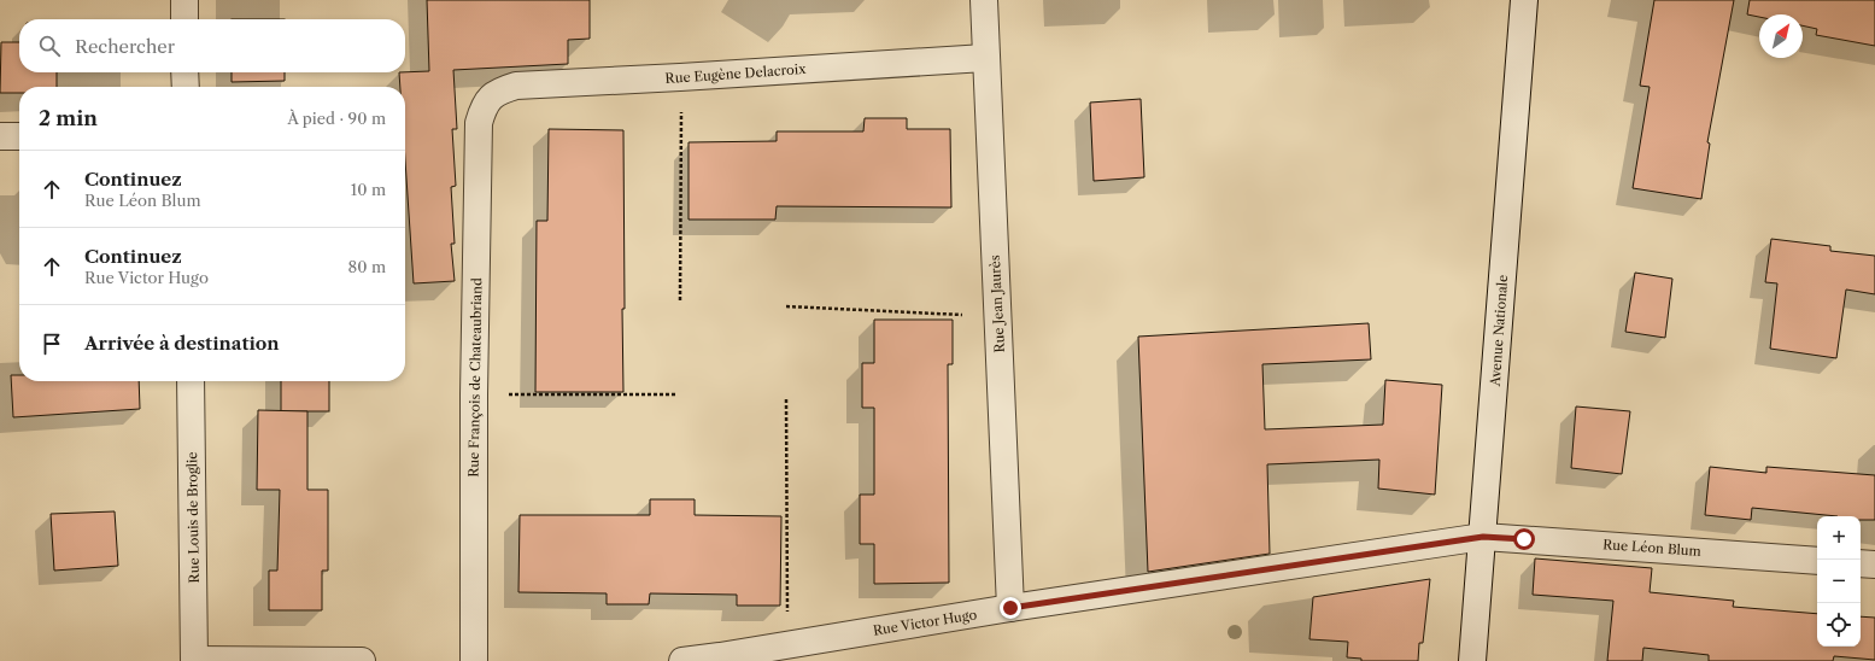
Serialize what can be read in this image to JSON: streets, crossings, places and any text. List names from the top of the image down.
{
  "streets": {
    "street": [
      "Rue Eugène Delacroix",
      "Rue Jean Jaurès",
      "Avenue Nationale",
      "Rue François de Chateaubriand",
      "Rue Louis de Broglie",
      "Rue Léon Blum",
      "Rue Victor Hugo"
    ]
  },
  "crossings": [
    ["Rue Eugène Delacroix", "Rue Jean Jaurès"],
    ["Rue Eugène Delacroix", "Rue François de Chateaubriand"],
    ["Rue Jean Jaurès", "Rue Victor Hugo"],
    ["Avenue Nationale", "Rue Léon Blum"],
    ["Avenue Nationale", "Rue Victor Hugo"],
    ["Rue Léon Blum", "Rue Victor Hugo"]
  ],
  "north": "top right",
  "page": {
    "search": "Rechercher",
    "heading": ["2 min", "À pied · 90 m"],
    "list": [
      ["Continuez", "Rue Léon Blum", "10 m"],
      ["Continuez", "Rue Victor Hugo", "80 m"],
      "Arrivée à destination"
    ],
    "map_buttons": ["+", "−"]
  }
}
